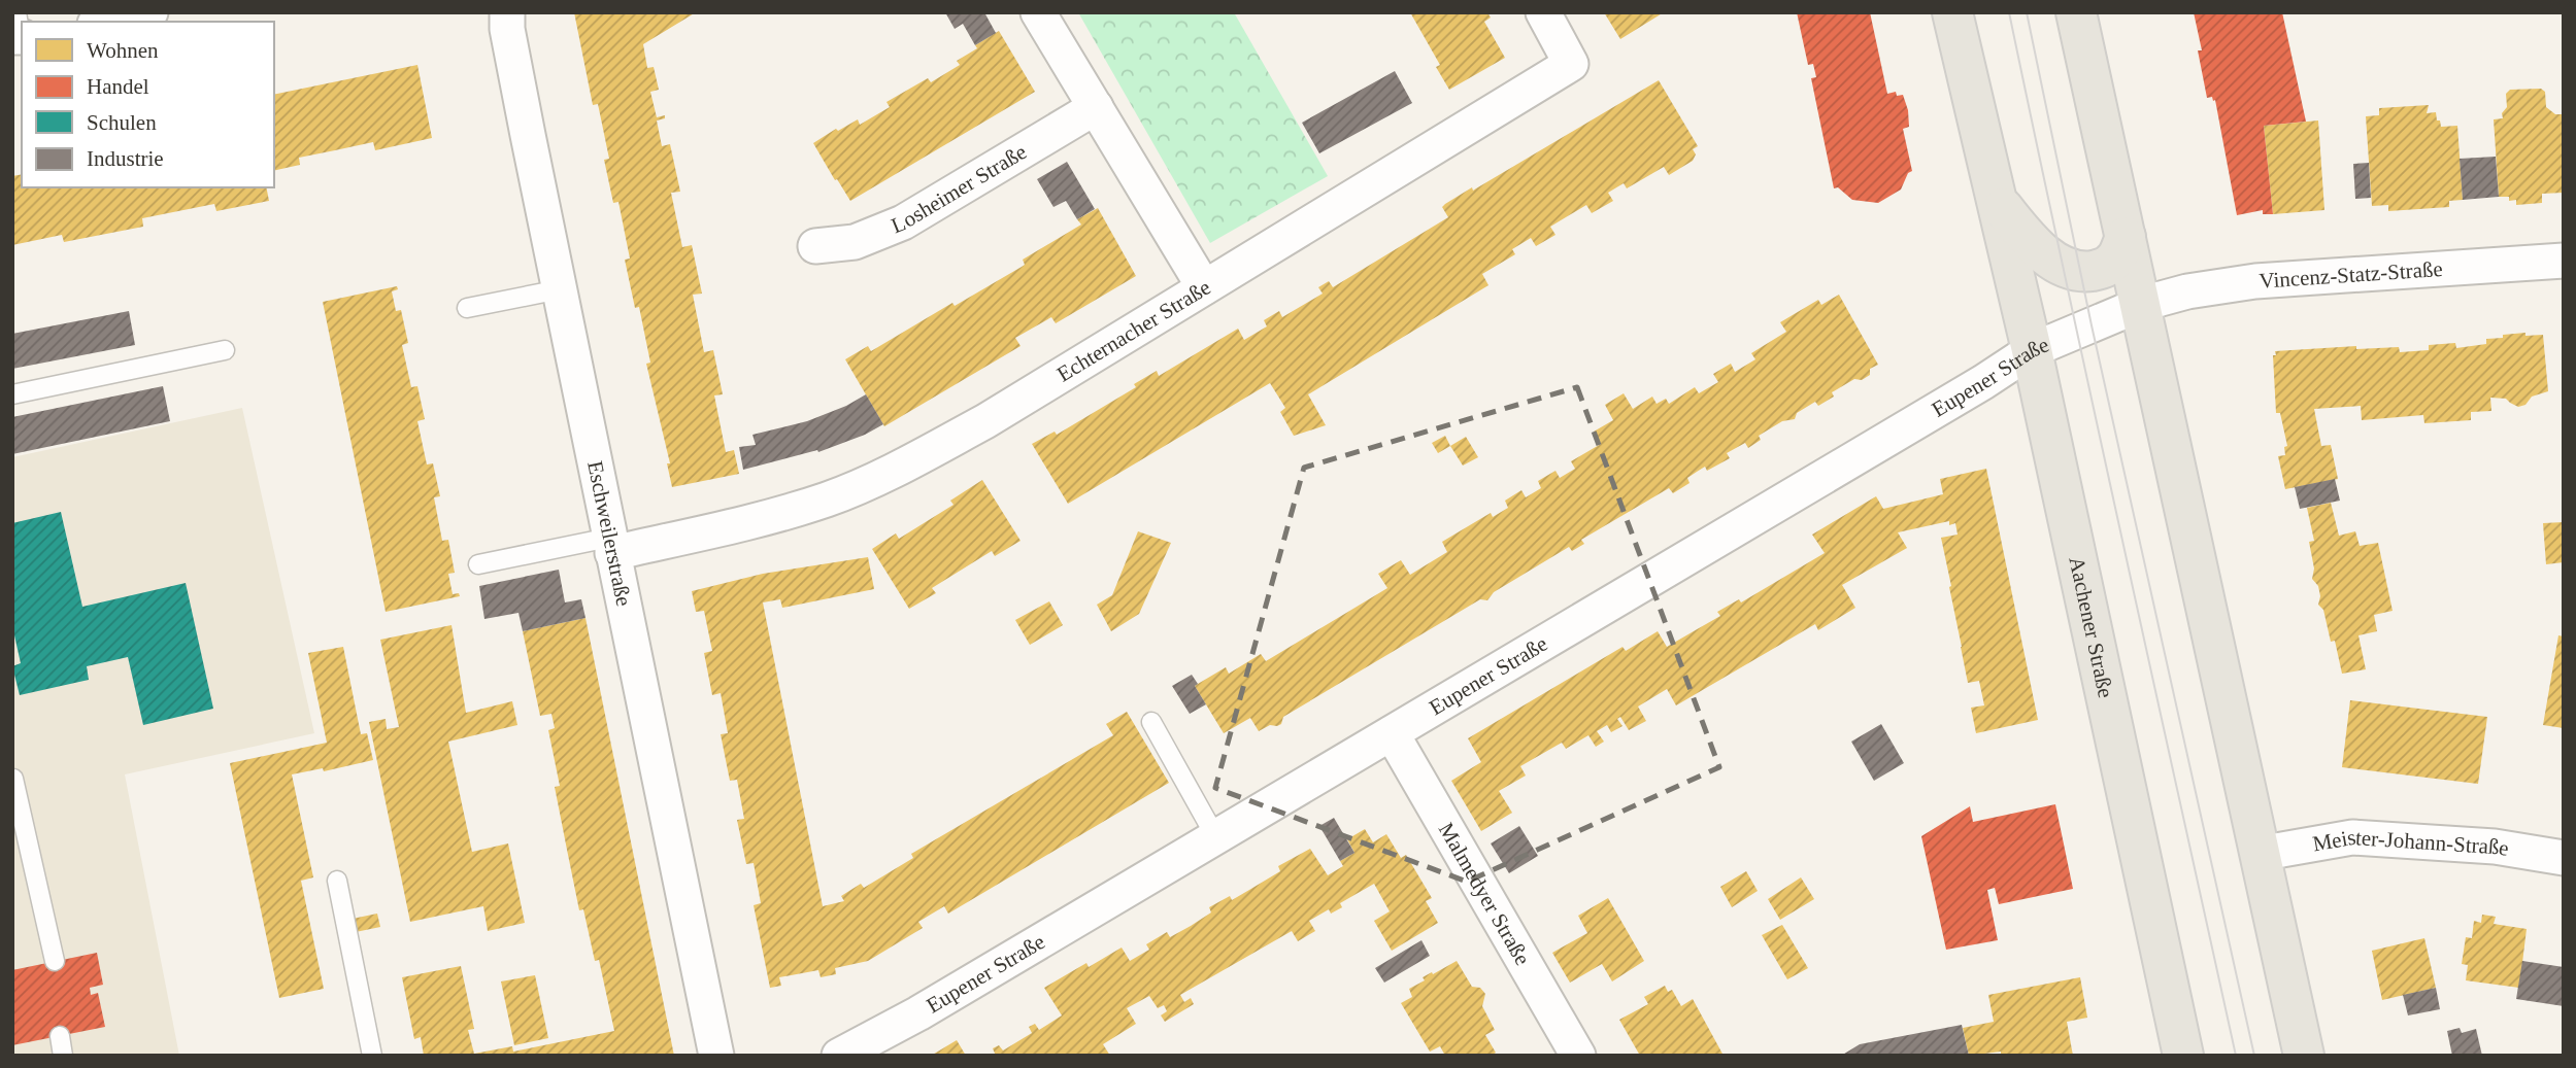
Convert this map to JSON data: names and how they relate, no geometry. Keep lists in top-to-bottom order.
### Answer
{
  "streets": {
    "main road": ["Aachener Straße"],
    "street": [
      "Losheimer Straße",
      "Vincenz-Statz-Straße",
      "Echternacher Straße",
      "Eupener Straße",
      "Eschweilerstraße",
      "Meister-Johann-Straße",
      "Malmedyer Straße"
    ]
  },
  "crossings": [
    ["Vincenz-Statz-Straße", "Eupener Straße"],
    ["Echternacher Straße", "Eschweilerstraße"],
    ["Eupener Straße", "Aachener Straße"],
    ["Eupener Straße", "Malmedyer Straße"]
  ],
  "legend": [
    "Wohnen",
    "Handel",
    "Schulen",
    "Industrie"
  ]
}
